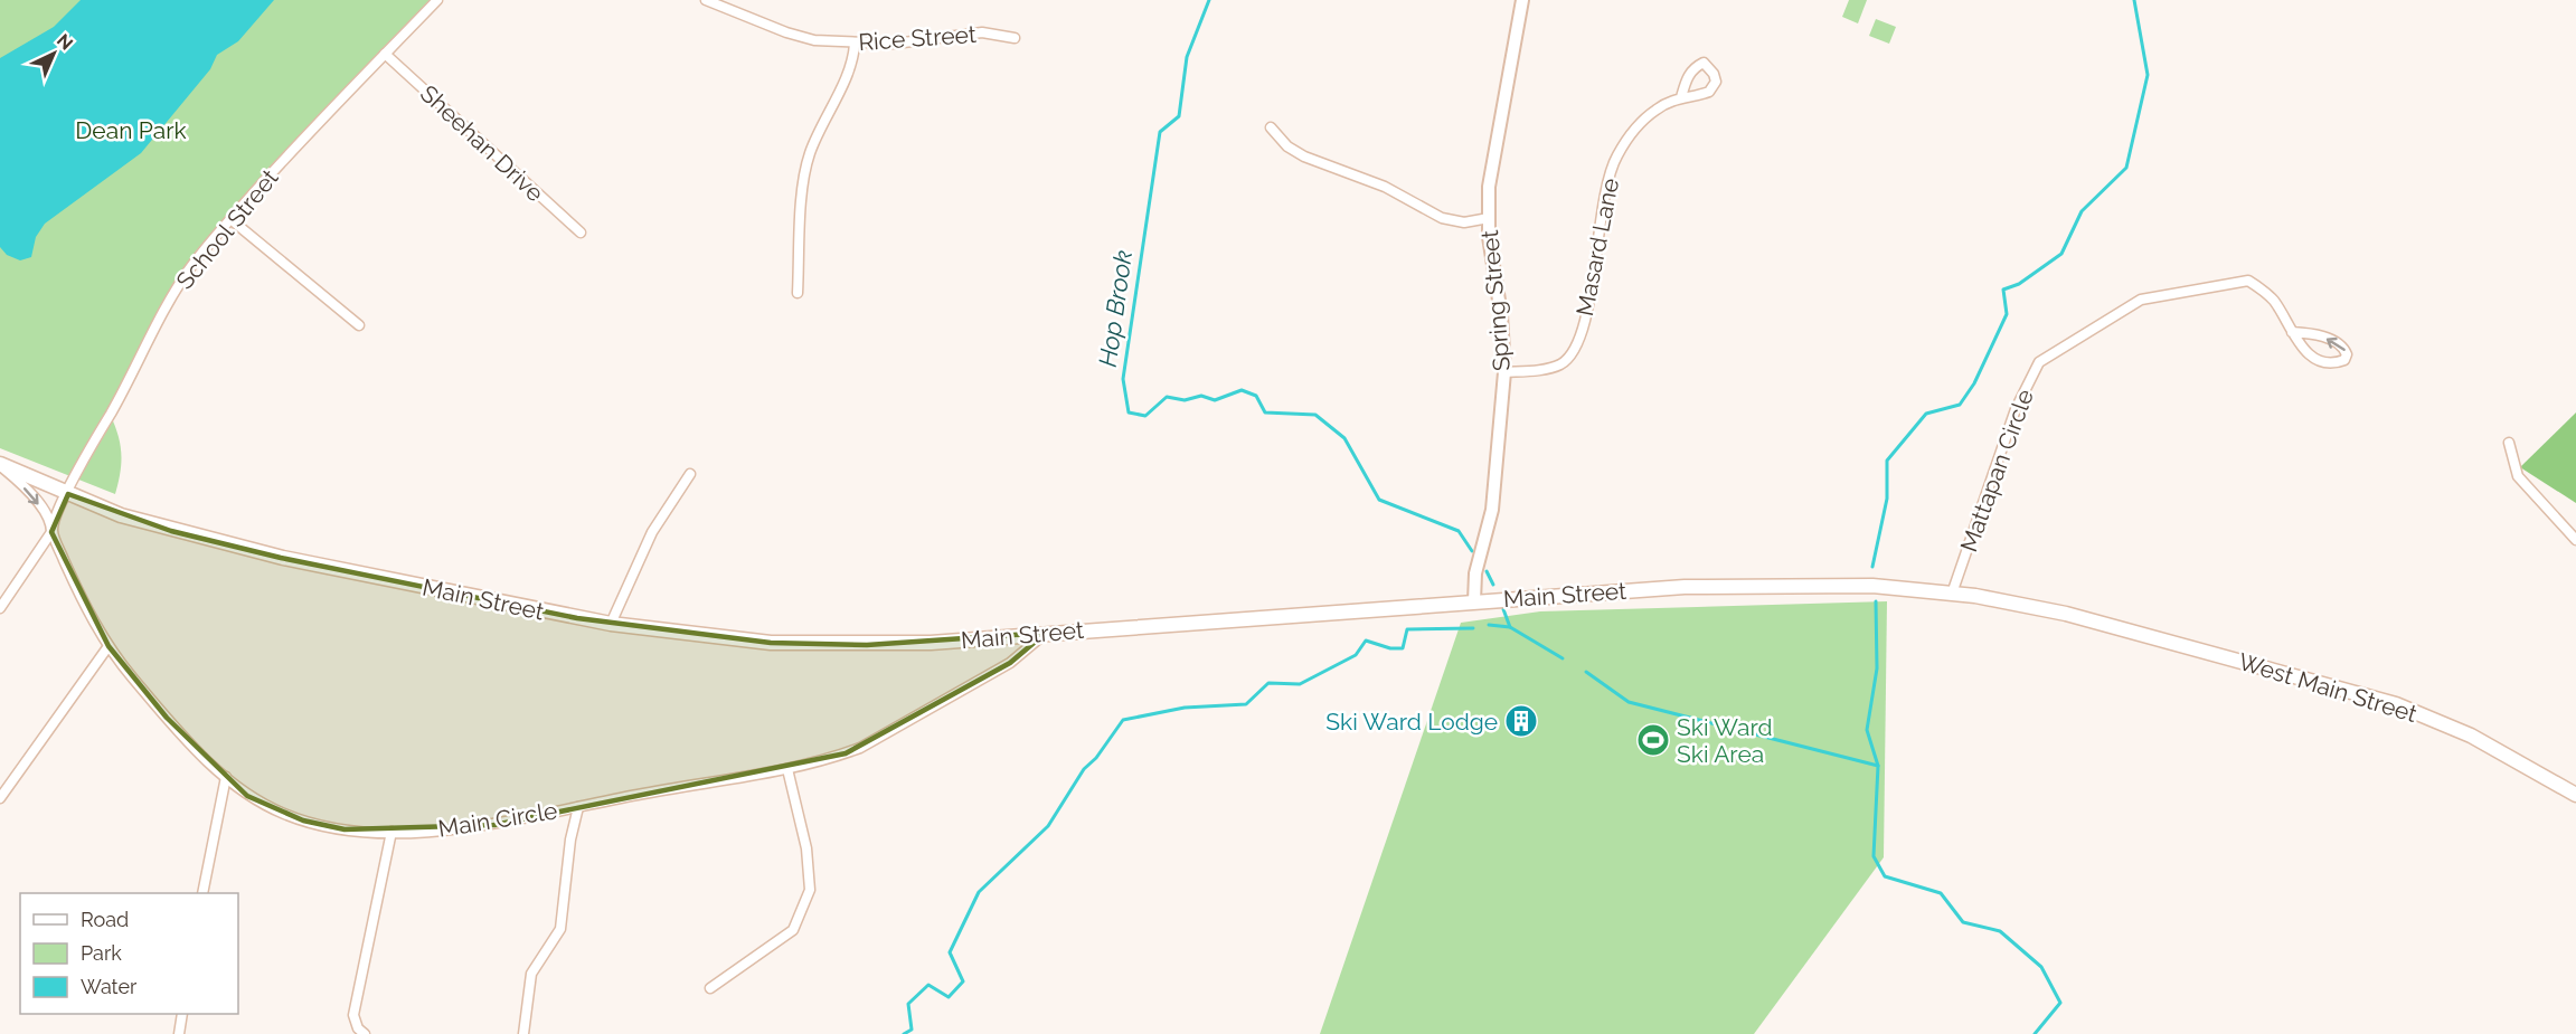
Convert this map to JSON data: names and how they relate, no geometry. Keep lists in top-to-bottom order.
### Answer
{
  "streets": {
    "main road": ["Main Street", "West Main Street"],
    "street": [
      "Rice Street",
      "Sheehan Drive",
      "School Street",
      "Masard Lane",
      "Spring Street",
      "Mattapan Circle",
      "Main Circle"
    ]
  },
  "crossings": [
    ["Sheehan Drive", "School Street"],
    ["School Street", "Main Street"],
    ["Masard Lane", "Spring Street"],
    ["Spring Street", "Main Street"],
    ["Mattapan Circle", "Main Street"],
    ["Main Street", "West Main Street"],
    ["Main Street", "Main Circle"]
  ],
  "water": ["Hop Brook"],
  "parks": ["Dean Park"],
  "places": {
    "building": ["Ski Ward Lodge"],
    "sports": ["Ski Ward Ski Area"]
  },
  "legend": ["Road", "Park", "Water"],
  "north": "top right"
}
